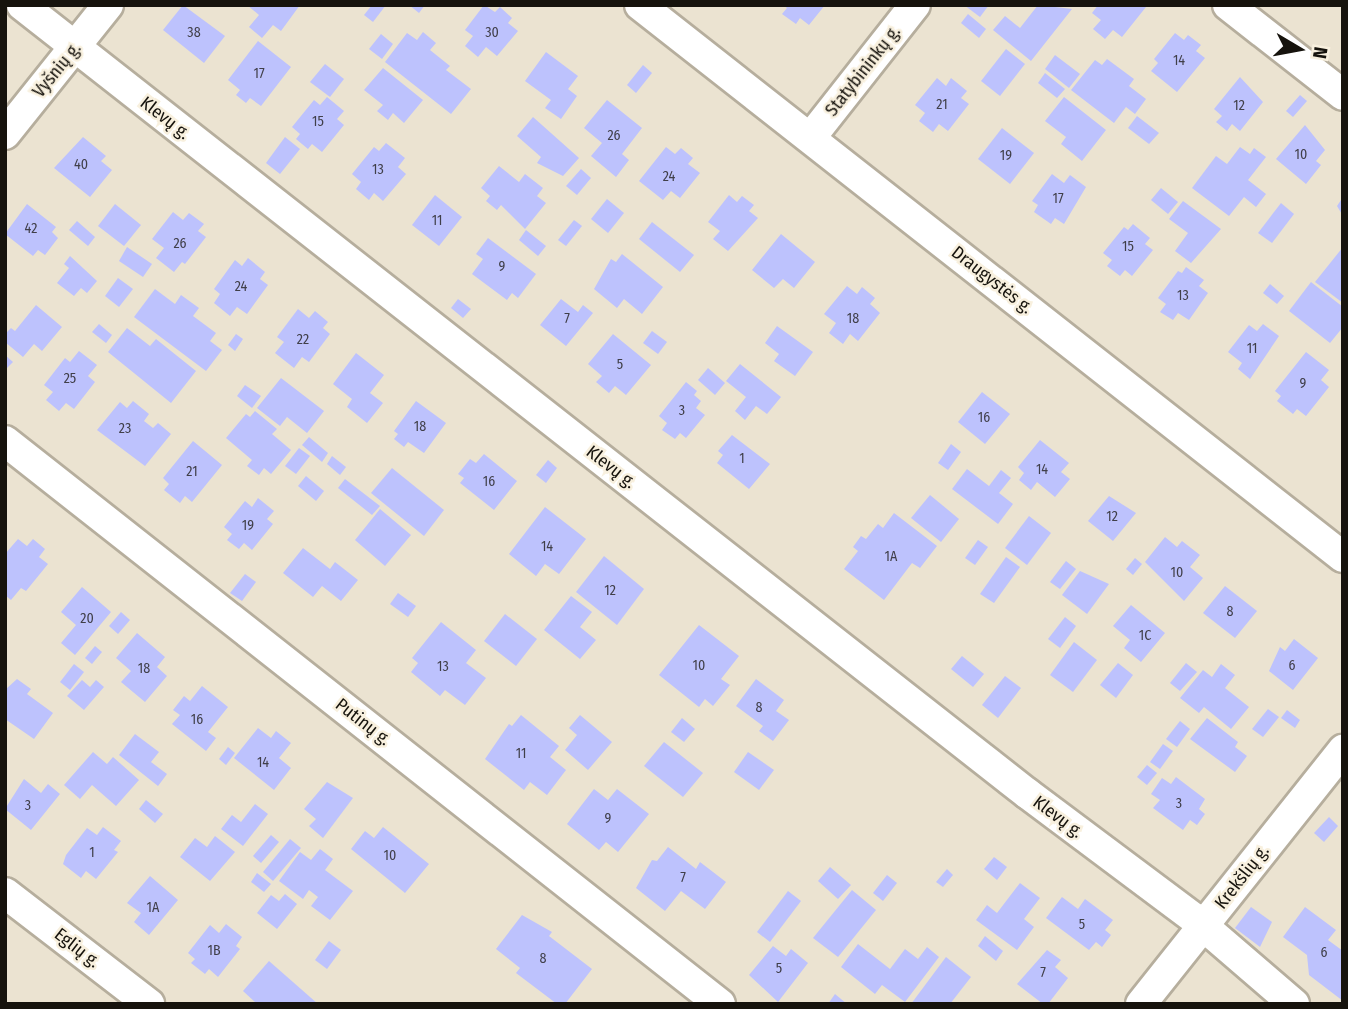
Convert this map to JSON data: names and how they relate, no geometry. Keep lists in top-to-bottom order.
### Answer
{
  "streets": {
    "street": [
      "Vyšnių g.",
      "Statybininkų g.",
      "Klevų g.",
      "Draugystės g.",
      "Putinų g.",
      "Krekšlių g.",
      "Eglių g."
    ]
  },
  "crossings": [
    ["Vyšnių g.", "Klevų g."],
    ["Statybininkų g.", "Draugystės g."],
    ["Klevų g.", "Krekšlių g."]
  ],
  "house_numbers": [
    "38",
    "30",
    "14",
    "17",
    "21",
    "12",
    "15",
    "26",
    "10",
    "19",
    "40",
    "13",
    "24",
    "17",
    "11",
    "42",
    "26",
    "15",
    "9",
    "24",
    "13",
    "7",
    "18",
    "22",
    "11",
    "5",
    "25",
    "9",
    "3",
    "16",
    "18",
    "23",
    "1",
    "14",
    "21",
    "16",
    "12",
    "19",
    "14",
    "1A",
    "10",
    "12",
    "8",
    "20",
    "1C",
    "10",
    "6",
    "13",
    "18",
    "8",
    "16",
    "11",
    "14",
    "3",
    "3",
    "9",
    "1",
    "10",
    "7",
    "1A",
    "5",
    "1B",
    "6",
    "8",
    "5",
    "7"
  ],
  "north": "right"
}
